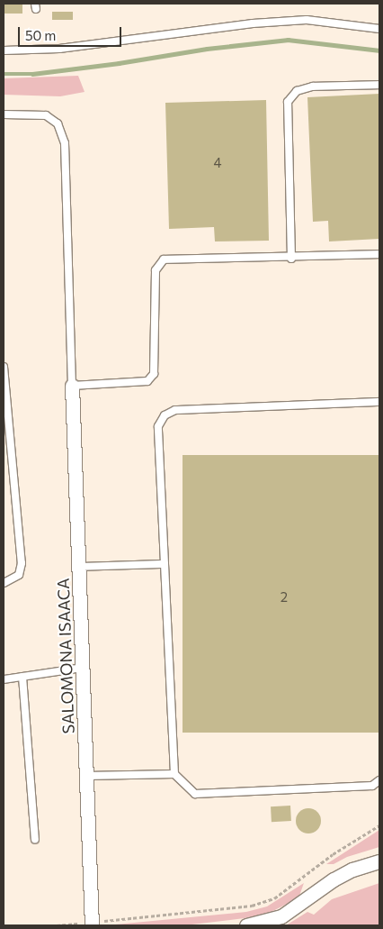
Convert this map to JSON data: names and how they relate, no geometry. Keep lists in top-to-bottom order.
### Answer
{
  "streets": {
    "street": ["SALOMONA ISAACA"]
  },
  "house_numbers": ["4", "2"],
  "scale_bar": "50 m"
}
